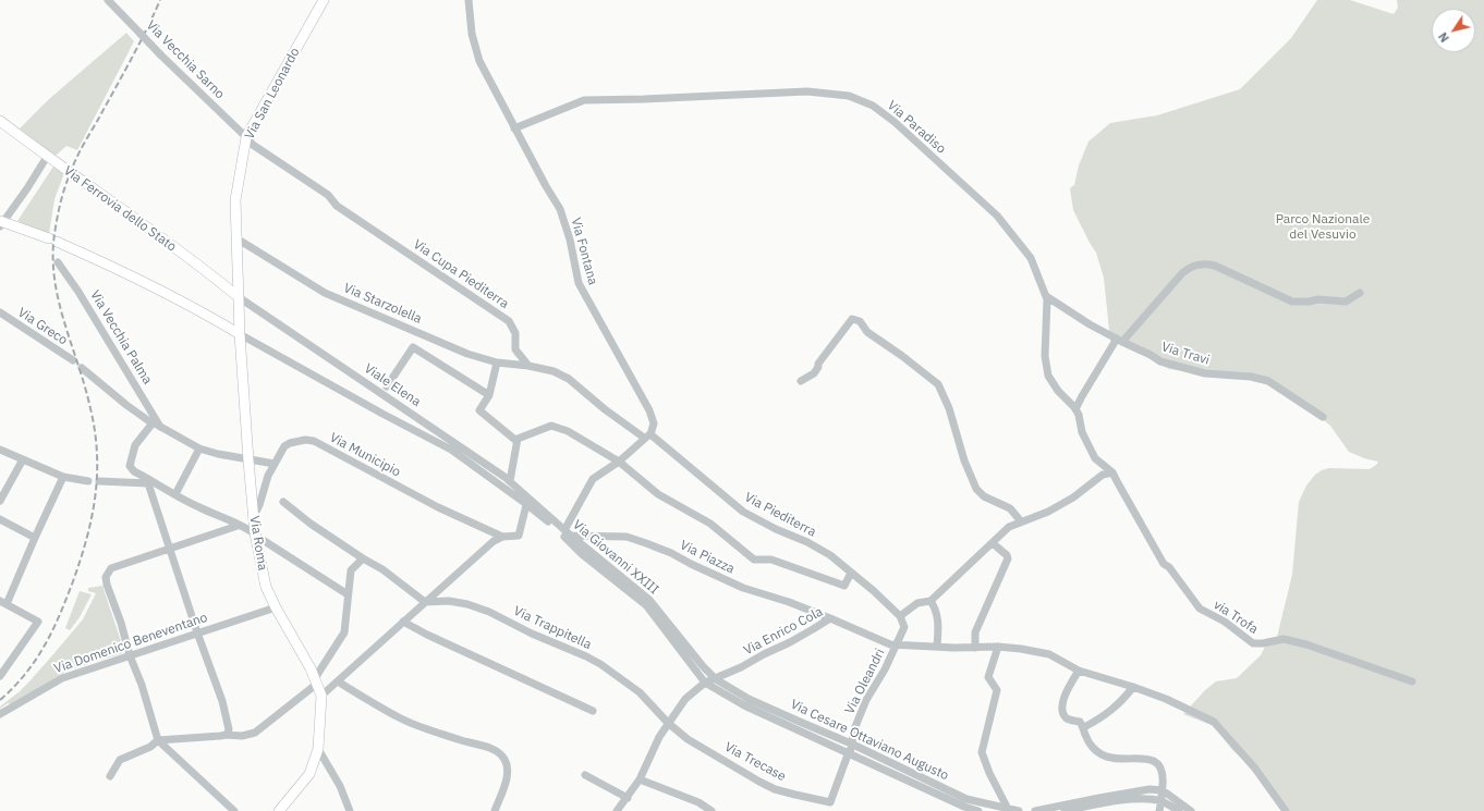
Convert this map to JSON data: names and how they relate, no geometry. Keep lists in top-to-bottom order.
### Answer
{
  "streets": {
    "main road": ["Via San Leonardo", "Via Ferrovia dello Stato", "Via Roma"],
    "street": [
      "Via Vecchia Sarno",
      "Via Paradiso",
      "Via Fontana",
      "Via Cupa Piediterra",
      "Via Starzolella",
      "Via Greco",
      "Via Vecchia Palma",
      "Via Travi",
      "Viale Elena",
      "Via Municipio",
      "Via Piediterra",
      "Via Giovanni XXIII",
      "Via Piazza",
      "via Trofa",
      "Via Trappitella",
      "Via Enrico Cola",
      "Via Domenico Beneventano",
      "Via Oleandri",
      "Via Cesare Ottaviano Augusto",
      "Via Trecase"
    ]
  },
  "crossings": [
    ["Via Vecchia Sarno", "Via San Leonardo"],
    ["Via Vecchia Sarno", "Via Cupa Piediterra"],
    ["Via San Leonardo", "Via Ferrovia dello Stato"],
    ["Via San Leonardo", "Via Cupa Piediterra"],
    ["Via San Leonardo", "Via Starzolella"],
    ["Via San Leonardo", "Viale Elena"],
    ["Via San Leonardo", "Via Roma"],
    ["Via Paradiso", "Via Fontana"],
    ["Via Paradiso", "Via Travi"],
    ["Via Paradiso", "via Trofa"],
    ["Via Ferrovia dello Stato", "Viale Elena"],
    ["Via Ferrovia dello Stato", "Via Roma"],
    ["Via Fontana", "Via Piediterra"],
    ["Via Cupa Piediterra", "Via Starzolella"],
    ["Viale Elena", "Via Roma"],
    ["Viale Elena", "Via Giovanni XXIII"],
    ["Via Municipio", "Via Roma"],
    ["Via Piediterra", "Via Oleandri"],
    ["Via Roma", "Via Domenico Beneventano"],
    ["Via Giovanni XXIII", "Via Piazza"],
    ["Via Giovanni XXIII", "Via Enrico Cola"],
    ["Via Giovanni XXIII", "Via Cesare Ottaviano Augusto"],
    ["Via Piazza", "Via Enrico Cola"],
    ["Via Trappitella", "Via Trecase"],
    ["Via Enrico Cola", "Via Oleandri"],
    ["Via Enrico Cola", "Via Cesare Ottaviano Augusto"],
    ["Via Enrico Cola", "Via Trecase"],
    ["Via Oleandri", "Via Cesare Ottaviano Augusto"],
    ["Via Oleandri", "Via Trecase"],
    ["Via Cesare Ottaviano Augusto", "Via Trecase"]
  ],
  "parks": ["Parco Nazionale del Vesuvio"],
  "north": "bottom left"
}
